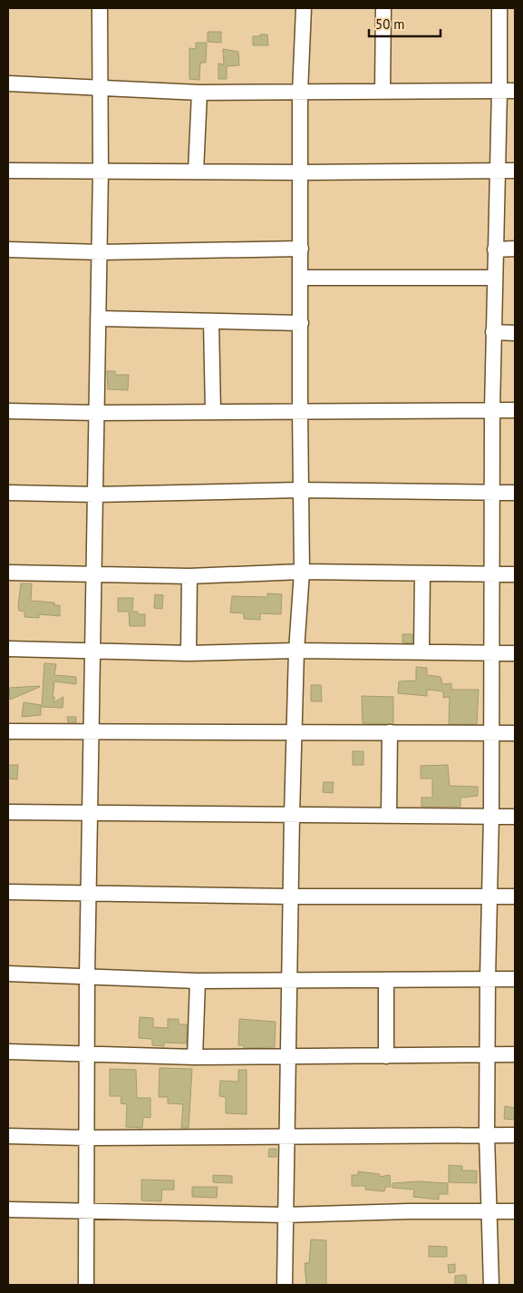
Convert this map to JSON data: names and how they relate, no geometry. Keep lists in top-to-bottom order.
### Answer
{
  "scale_bar": "50 m"
}
